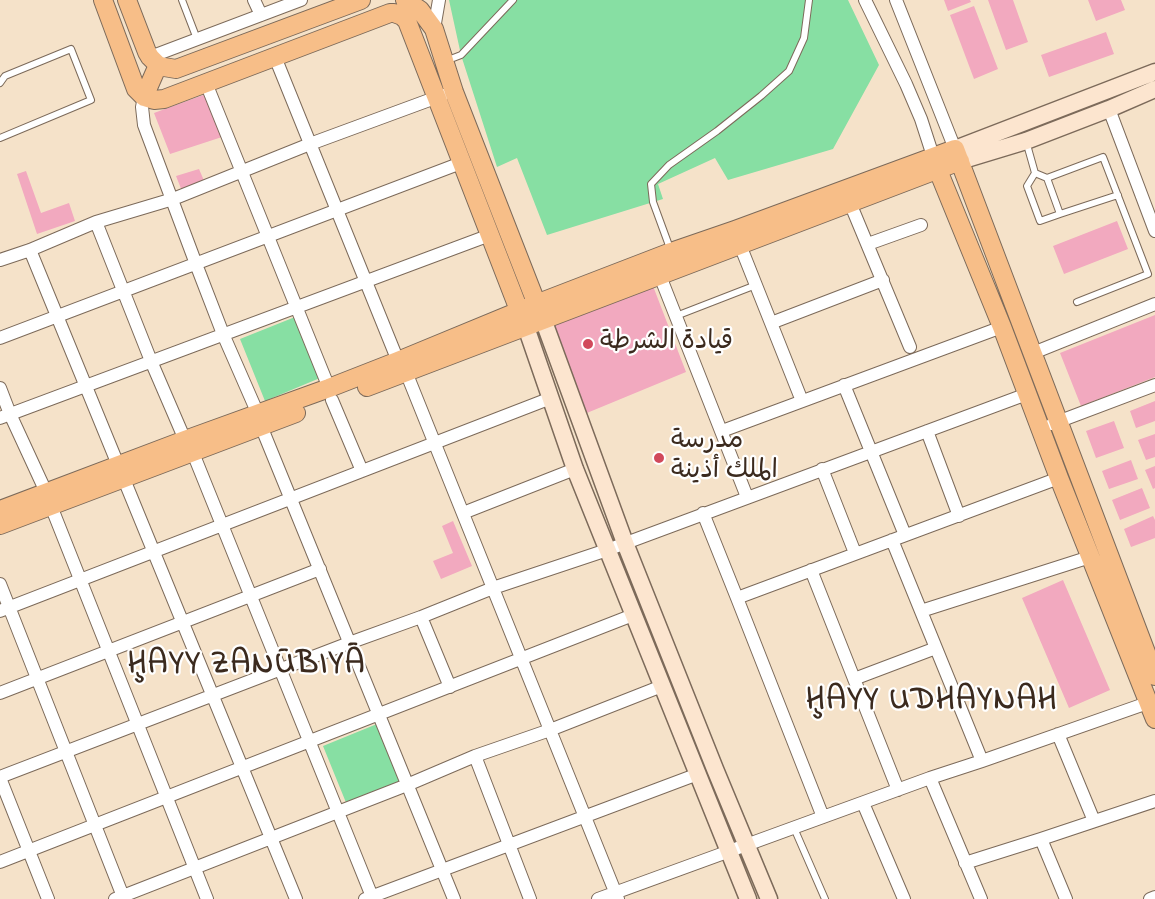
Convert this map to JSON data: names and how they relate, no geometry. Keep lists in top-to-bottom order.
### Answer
{
  "districts": ["ḨAYY ZANŪBIYĀ", "ḨAYY UDHAYNAH"],
  "places": ["قيادة الشرطة", "مدرسة الملك أذينة"]
}
